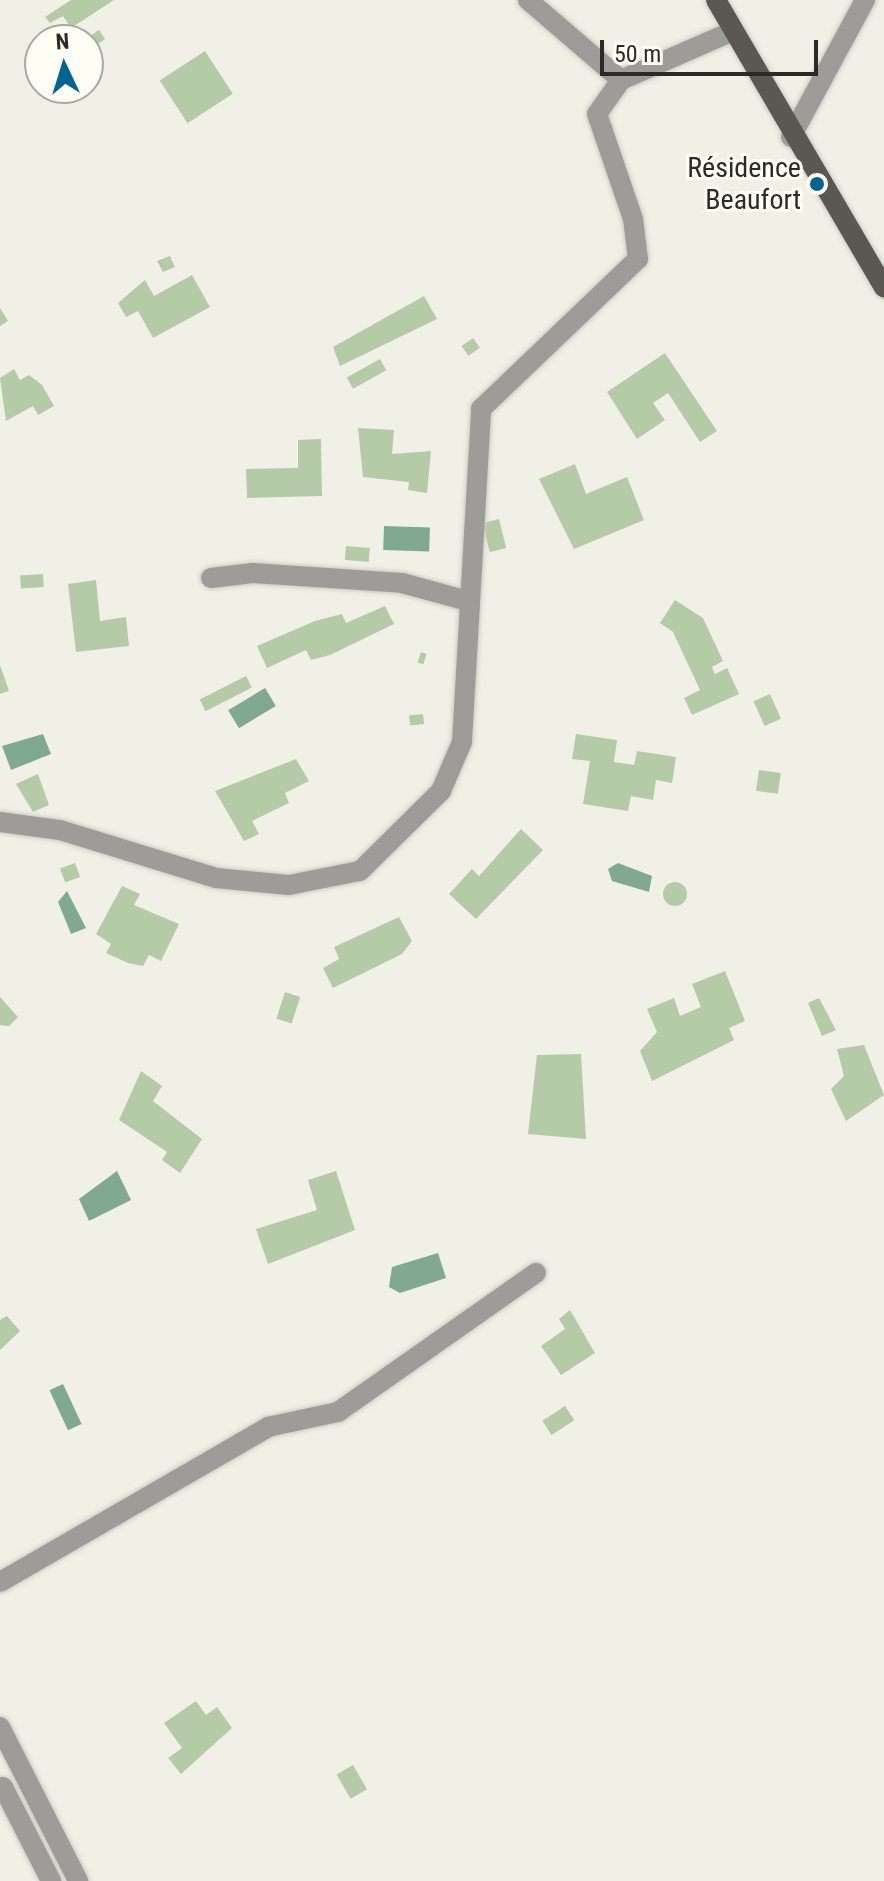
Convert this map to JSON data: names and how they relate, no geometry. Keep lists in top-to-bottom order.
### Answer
{
  "places": ["Résidence Beaufort"],
  "scale_bar": "50 m",
  "north": "top"
}
